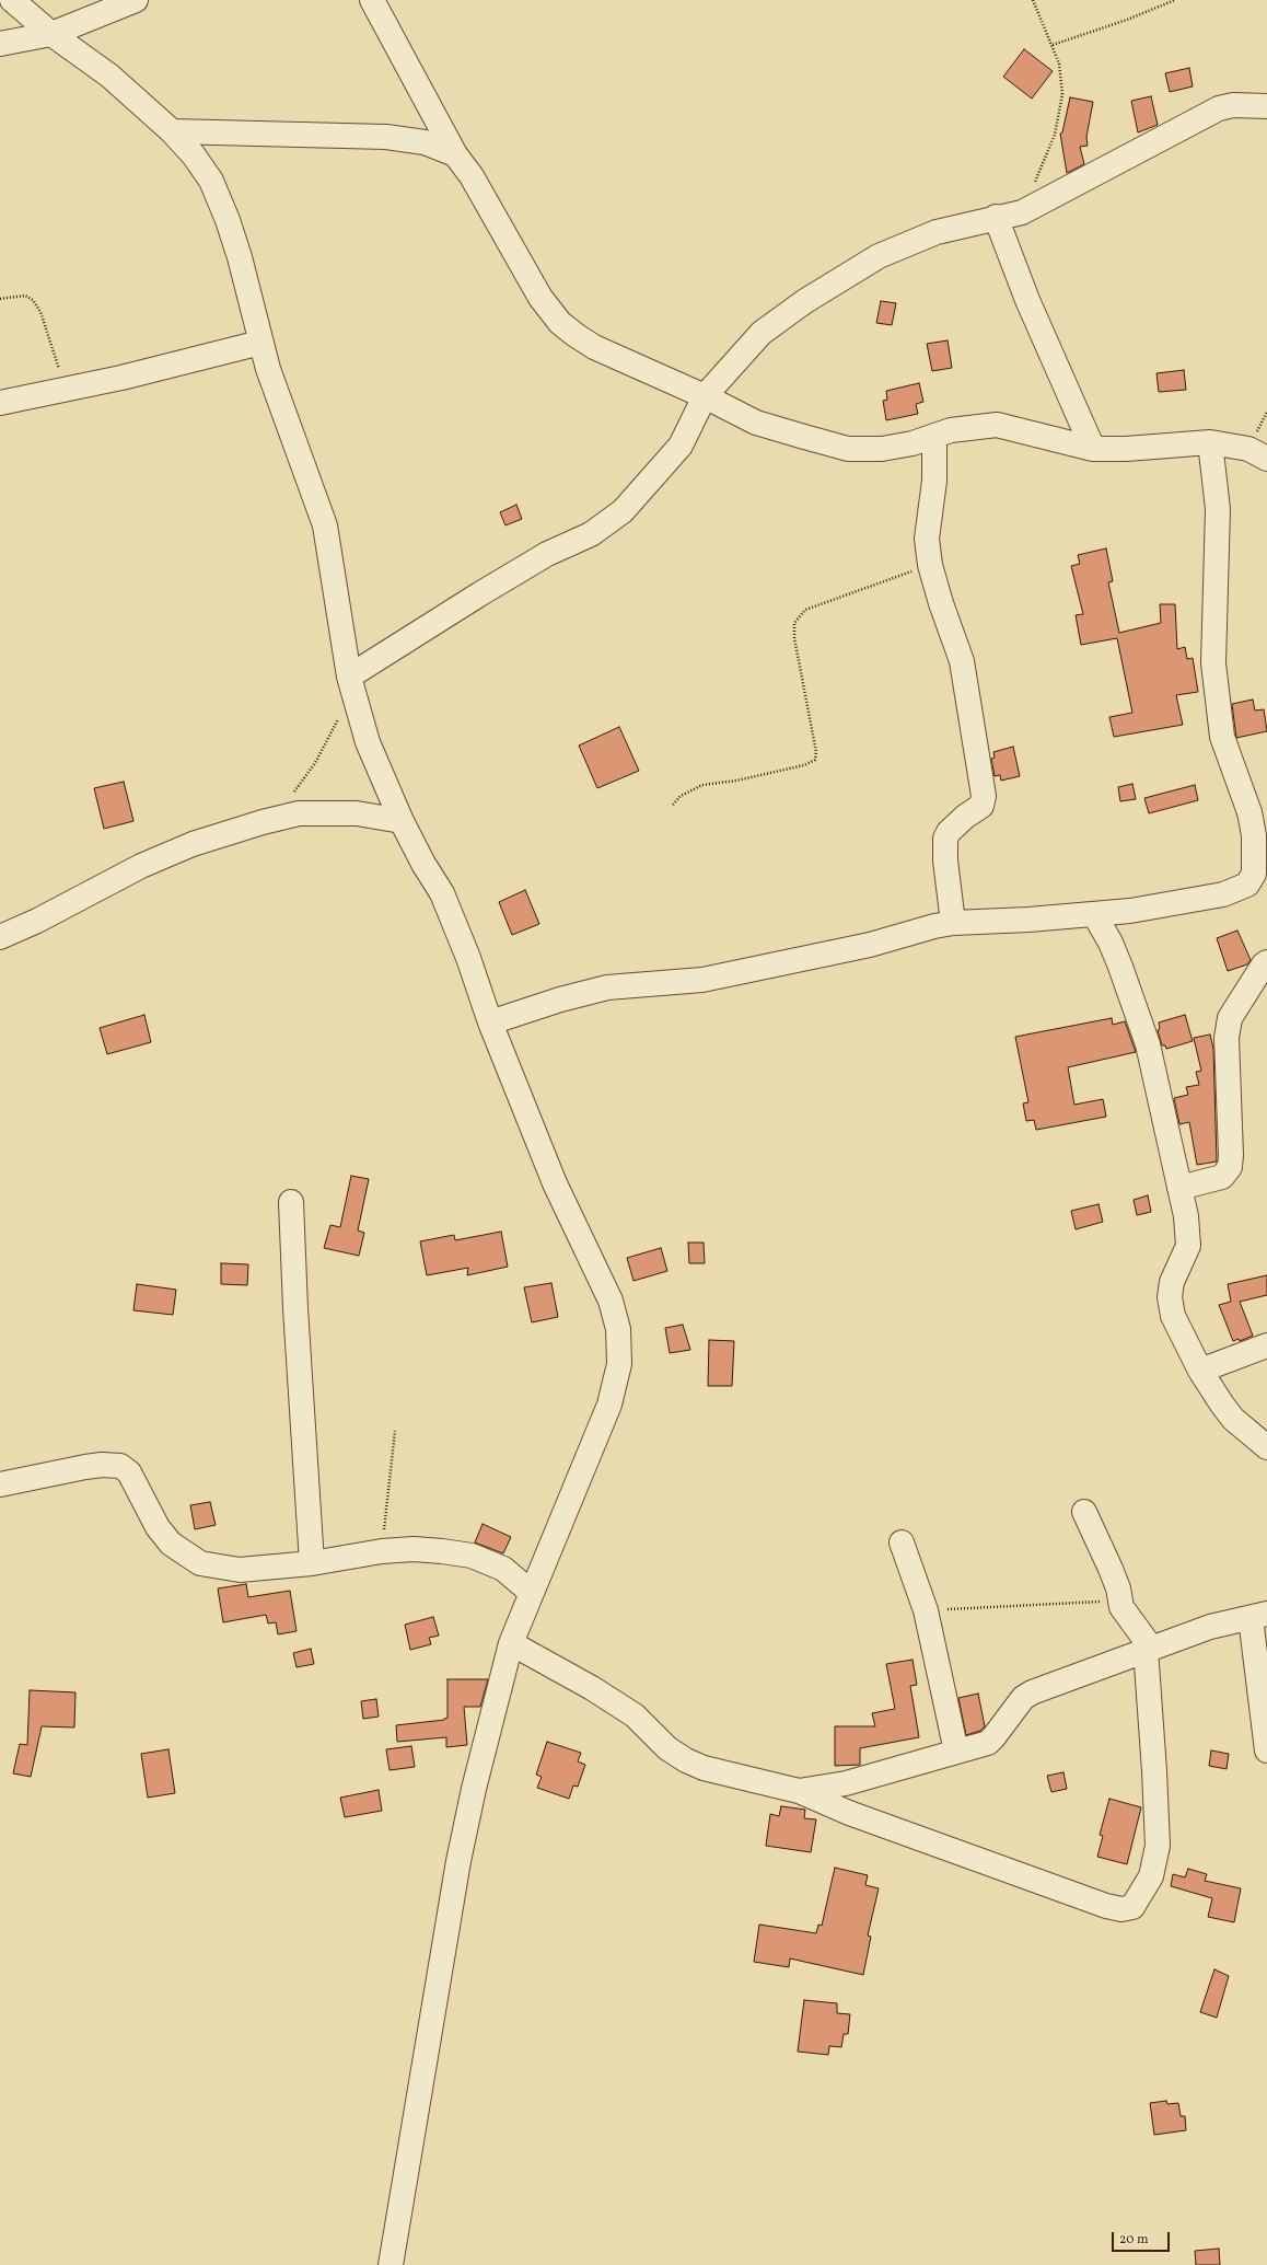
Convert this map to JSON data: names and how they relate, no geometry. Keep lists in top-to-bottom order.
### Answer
{
  "scale_bar": "20 m"
}
